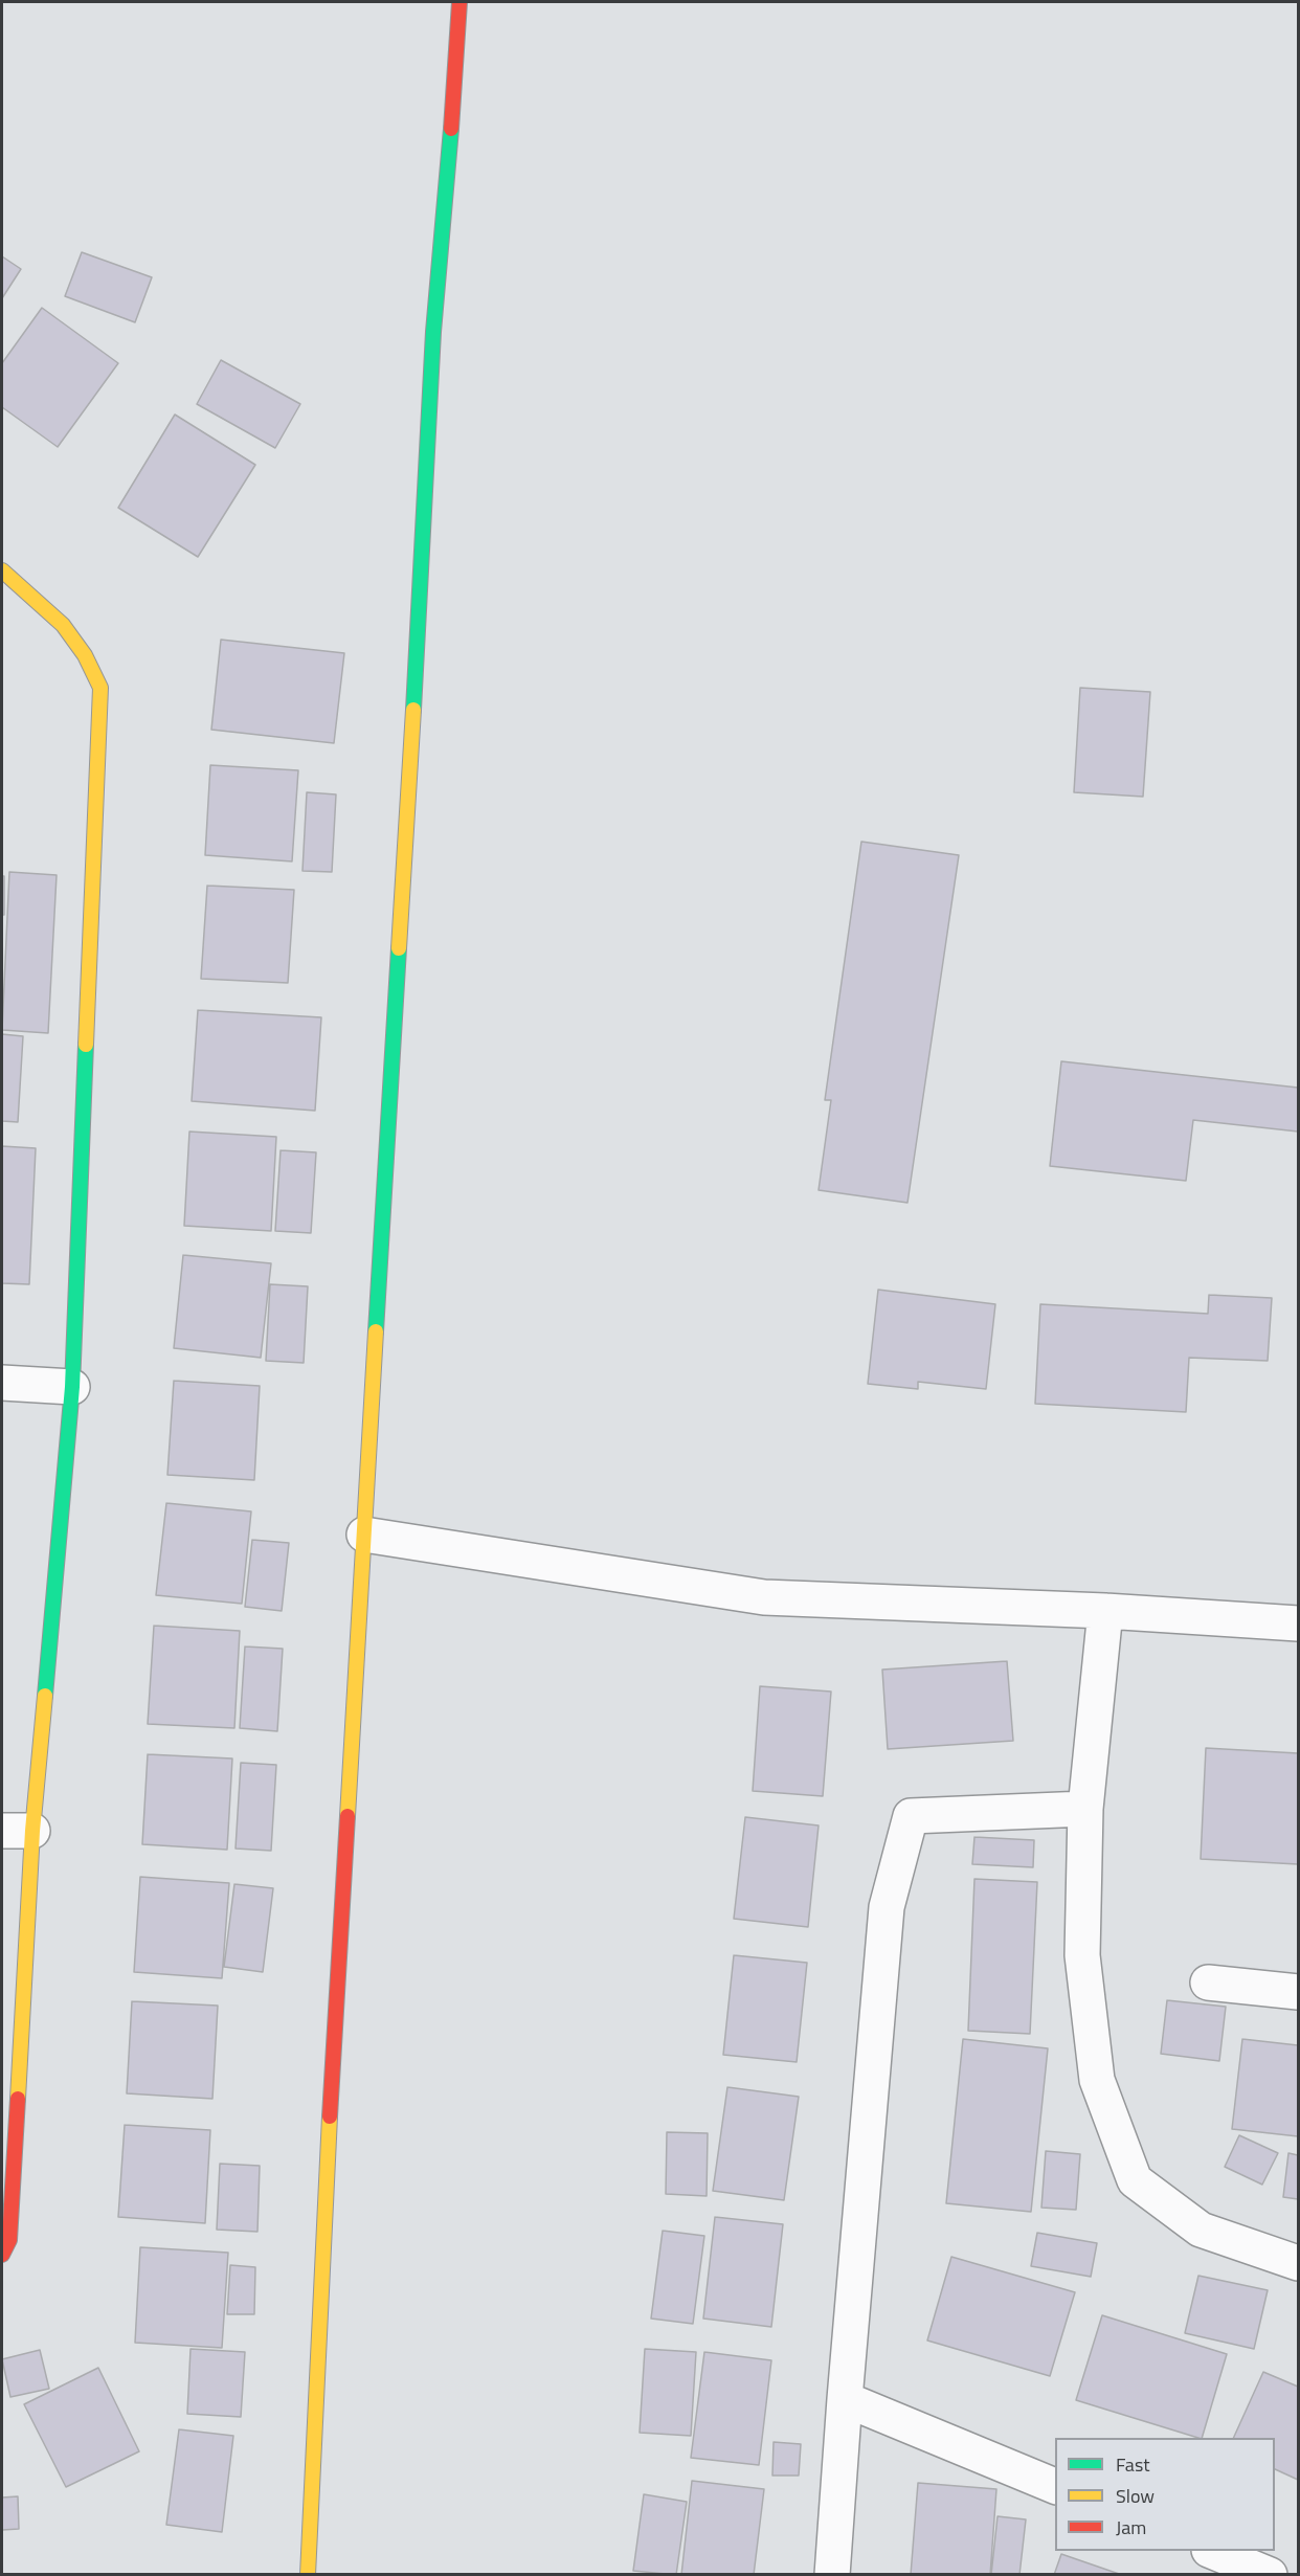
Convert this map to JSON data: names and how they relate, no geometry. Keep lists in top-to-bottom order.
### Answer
{
  "legend": ["Fast", "Slow", "Jam"]
}
